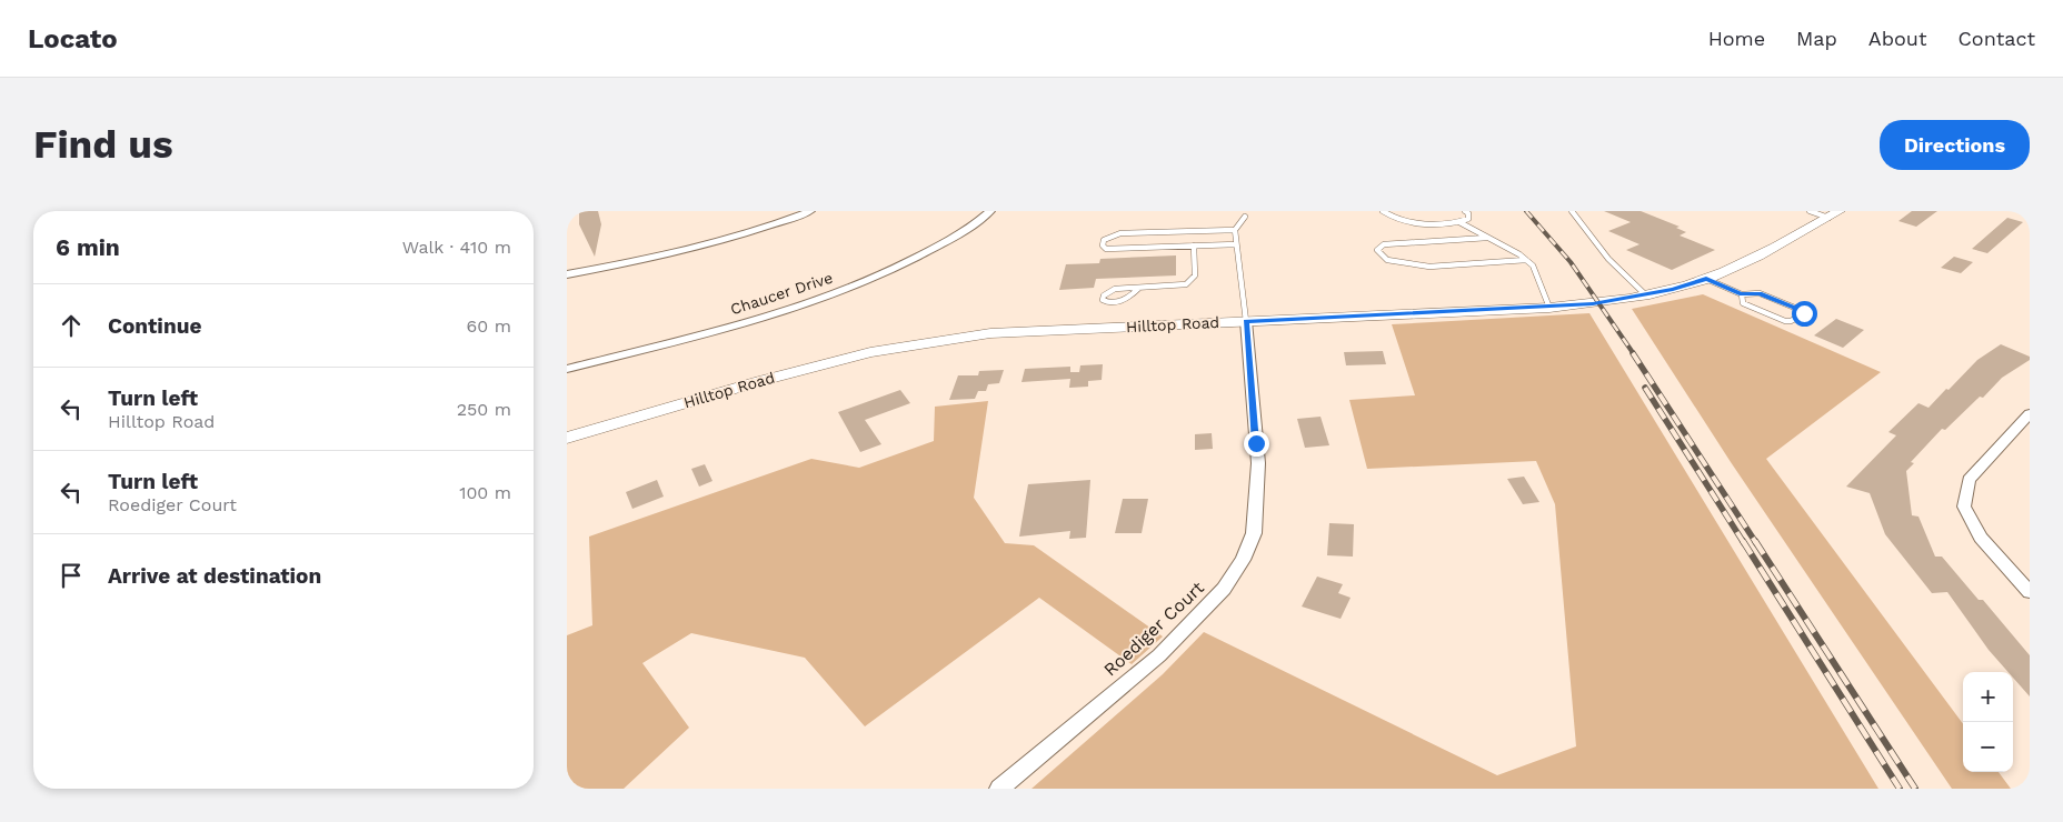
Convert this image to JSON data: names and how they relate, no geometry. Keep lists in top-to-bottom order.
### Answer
{
  "streets": {
    "main road": ["Hilltop Road"],
    "street": ["Chaucer Drive", "Roediger Court"]
  },
  "crossings": [
    ["Hilltop Road", "Roediger Court"]
  ],
  "page": {
    "header": "Locato",
    "nav": [
      "Home",
      "Map",
      "About",
      "Contact"
    ],
    "buttons": "Directions",
    "title": "Find us",
    "heading": ["6 min", "Walk · 410 m"],
    "list": [
      ["Continue", "60 m"],
      ["Turn left", "Hilltop Road", "250 m"],
      ["Turn left", "Roediger Court", "100 m"],
      "Arrive at destination"
    ],
    "map_buttons": ["+", "−"]
  }
}
